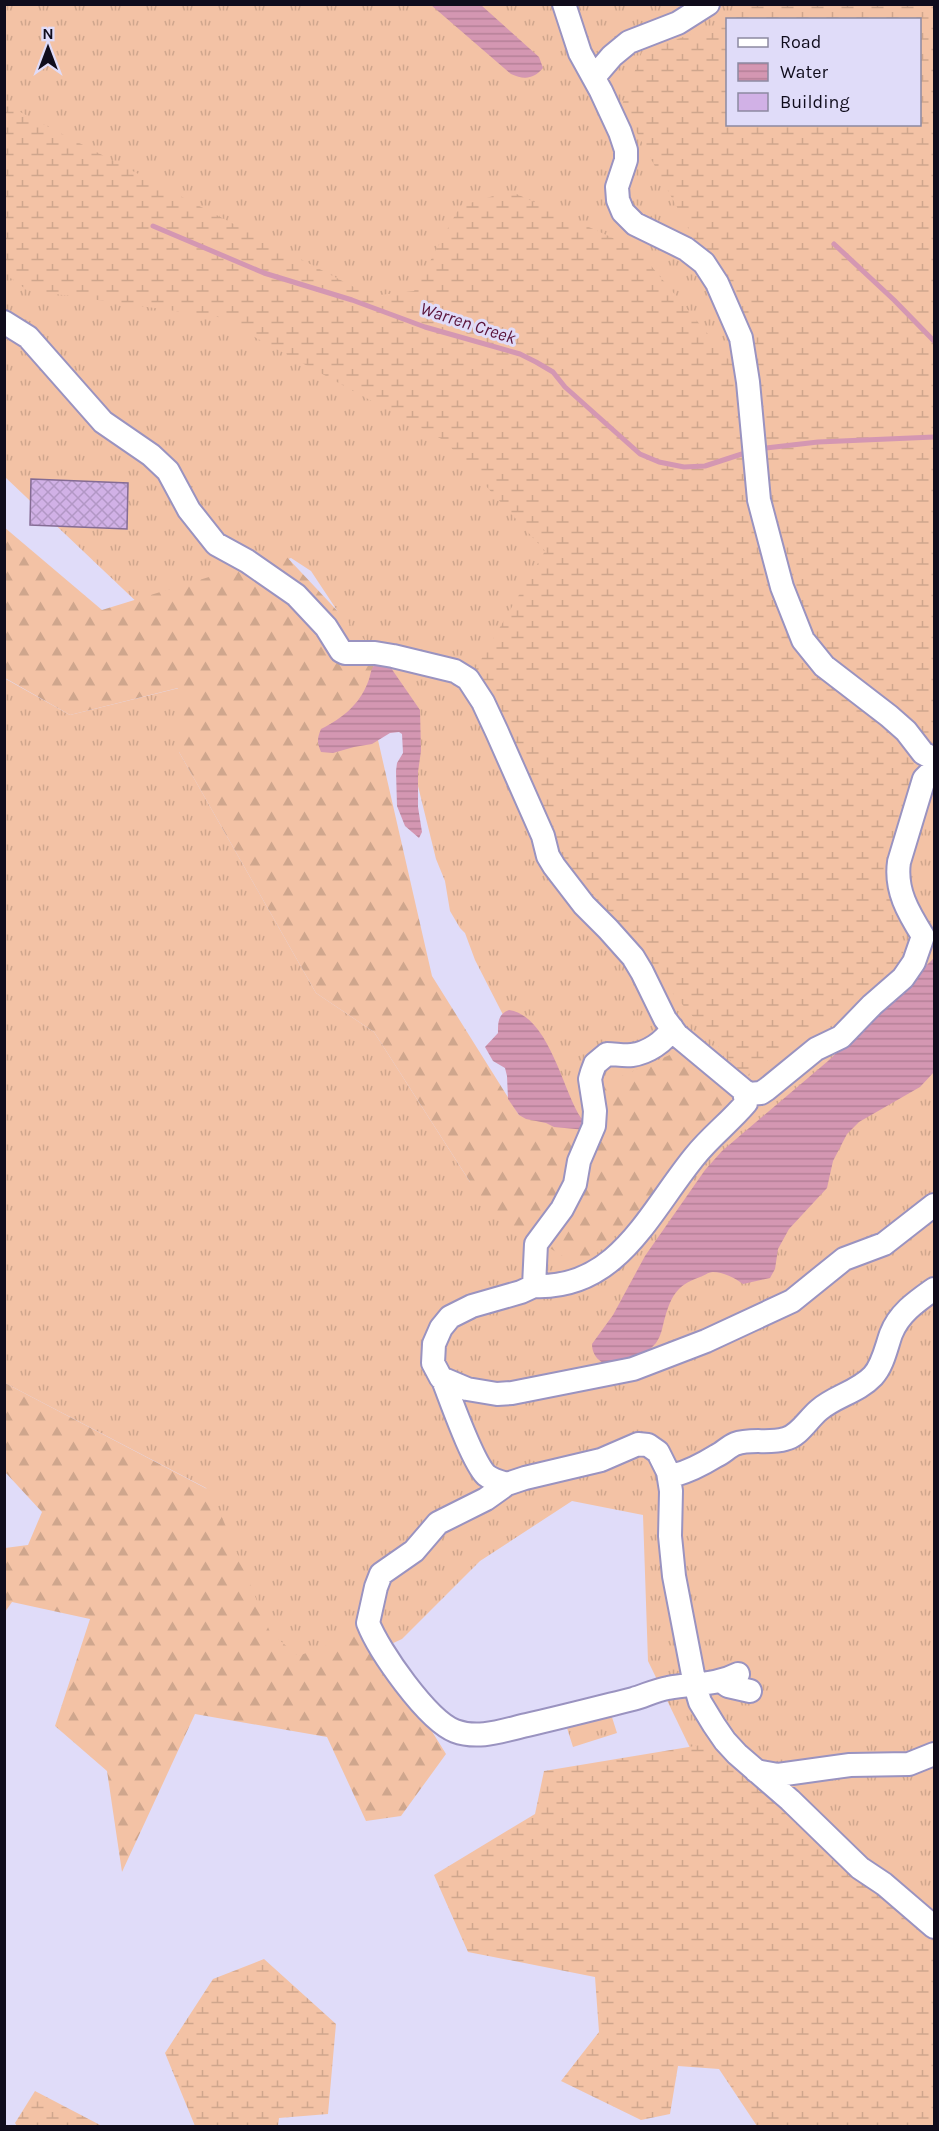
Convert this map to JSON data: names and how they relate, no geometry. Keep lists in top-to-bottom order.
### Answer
{
  "water": ["Warren Creek"],
  "legend": ["Road", "Water", "Building"],
  "north": "top"
}
